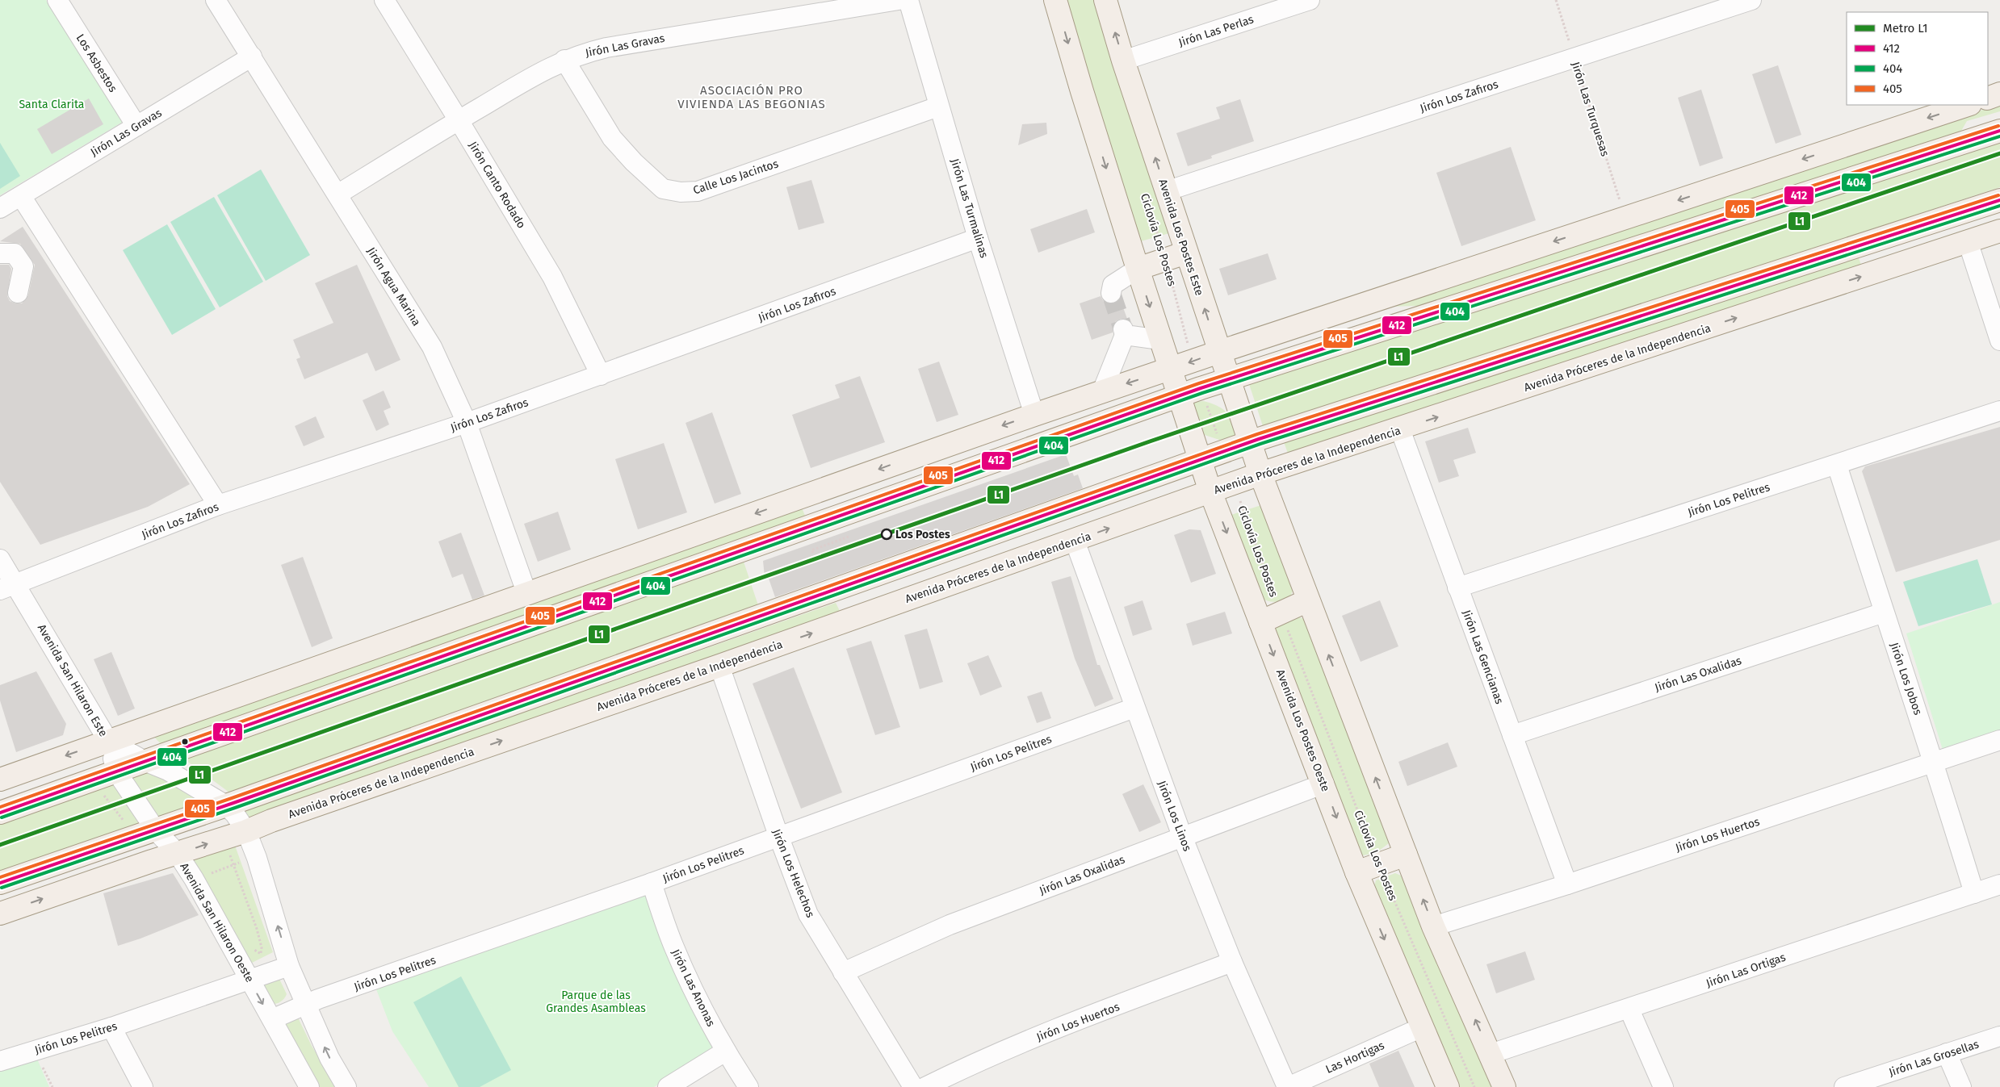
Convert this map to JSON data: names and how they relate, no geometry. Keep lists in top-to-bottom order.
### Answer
{
  "streets": {
    "main road": ["Avenida Los Postes Este", "Avenida Próceres de la Independencia", "Avenida Los Postes Oeste"],
    "street": [
      "Jirón Las Perlas",
      "Jirón Las Gravas",
      "Los Asbestos",
      "Jirón Los Zafiros",
      "Calle Los Jacintos",
      "Jirón Canto Rodado",
      "Jirón Las Turmalinas",
      "Jirón Agua Marina",
      "Jirón Los Pelitres",
      "Jirón Las Gencianas",
      "Jirón Las Oxalidas",
      "Jirón Los Jobos",
      "Avenida San Hilaron Este",
      "Jirón Los Linos",
      "Jirón Los Huertos",
      "Jirón Los Helechos",
      "Avenida San Hilaron Oeste",
      "Jirón Las Ortigas",
      "Jirón Las Anonas",
      "Las Hortigas",
      "Jirón Las Grosellas"
    ],
    "path": ["Jirón Las Turquesas", "Ciclovía Los Postes"]
  },
  "crossings": [
    ["Jirón Las Perlas", "Avenida Los Postes Este"],
    ["Jirón Las Gravas", "Los Asbestos"],
    ["Jirón Las Gravas", "Calle Los Jacintos"],
    ["Jirón Las Gravas", "Jirón Canto Rodado"],
    ["Jirón Las Gravas", "Jirón Agua Marina"],
    ["Jirón Los Zafiros", "Jirón Las Turquesas"],
    ["Jirón Los Zafiros", "Jirón Canto Rodado"],
    ["Jirón Los Zafiros", "Jirón Las Turmalinas"],
    ["Jirón Los Zafiros", "Avenida Los Postes Este"],
    ["Jirón Los Zafiros", "Jirón Agua Marina"],
    ["Jirón Los Zafiros", "Avenida San Hilaron Este"],
    ["Calle Los Jacintos", "Jirón Las Turmalinas"],
    ["Avenida Los Postes Este", "Avenida Próceres de la Independencia"],
    ["Ciclovía Los Postes", "Avenida Próceres de la Independencia"],
    ["Avenida Próceres de la Independencia", "Jirón Las Gencianas"],
    ["Avenida Próceres de la Independencia", "Avenida San Hilaron Este"],
    ["Avenida Próceres de la Independencia", "Avenida Los Postes Oeste"],
    ["Avenida Próceres de la Independencia", "Jirón Los Linos"],
    ["Avenida Próceres de la Independencia", "Jirón Los Helechos"],
    ["Avenida Próceres de la Independencia", "Avenida San Hilaron Oeste"],
    ["Jirón Los Pelitres", "Jirón Las Gencianas"],
    ["Jirón Los Pelitres", "Jirón Los Jobos"],
    ["Jirón Los Pelitres", "Jirón Los Linos"],
    ["Jirón Los Pelitres", "Jirón Los Helechos"],
    ["Jirón Los Pelitres", "Avenida San Hilaron Oeste"],
    ["Jirón Los Pelitres", "Jirón Las Anonas"],
    ["Jirón Las Gencianas", "Jirón Las Oxalidas"],
    ["Jirón Las Gencianas", "Jirón Los Huertos"],
    ["Jirón Las Oxalidas", "Jirón Los Jobos"],
    ["Jirón Las Oxalidas", "Avenida Los Postes Oeste"],
    ["Jirón Las Oxalidas", "Jirón Los Linos"],
    ["Jirón Las Oxalidas", "Jirón Los Helechos"],
    ["Jirón Los Jobos", "Jirón Los Huertos"],
    ["Jirón Los Jobos", "Jirón Las Ortigas"],
    ["Avenida San Hilaron Este", "Avenida San Hilaron Oeste"],
    ["Avenida Los Postes Oeste", "Las Hortigas"],
    ["Jirón Los Linos", "Jirón Los Huertos"],
    ["Jirón Los Linos", "Las Hortigas"]
  ],
  "districts": ["ASOCIACIÓN PRO VIVIENDA LAS BEGONIAS"],
  "parks": ["Santa Clarita", "Parque de las Grandes Asambleas"],
  "places": ["Los Postes"],
  "lines": [
    "transit line 405",
    "transit line 412",
    "transit line 404",
    "metro line L1"
  ],
  "legend": [
    "Metro L1",
    "412",
    "404",
    "405"
  ]
}
